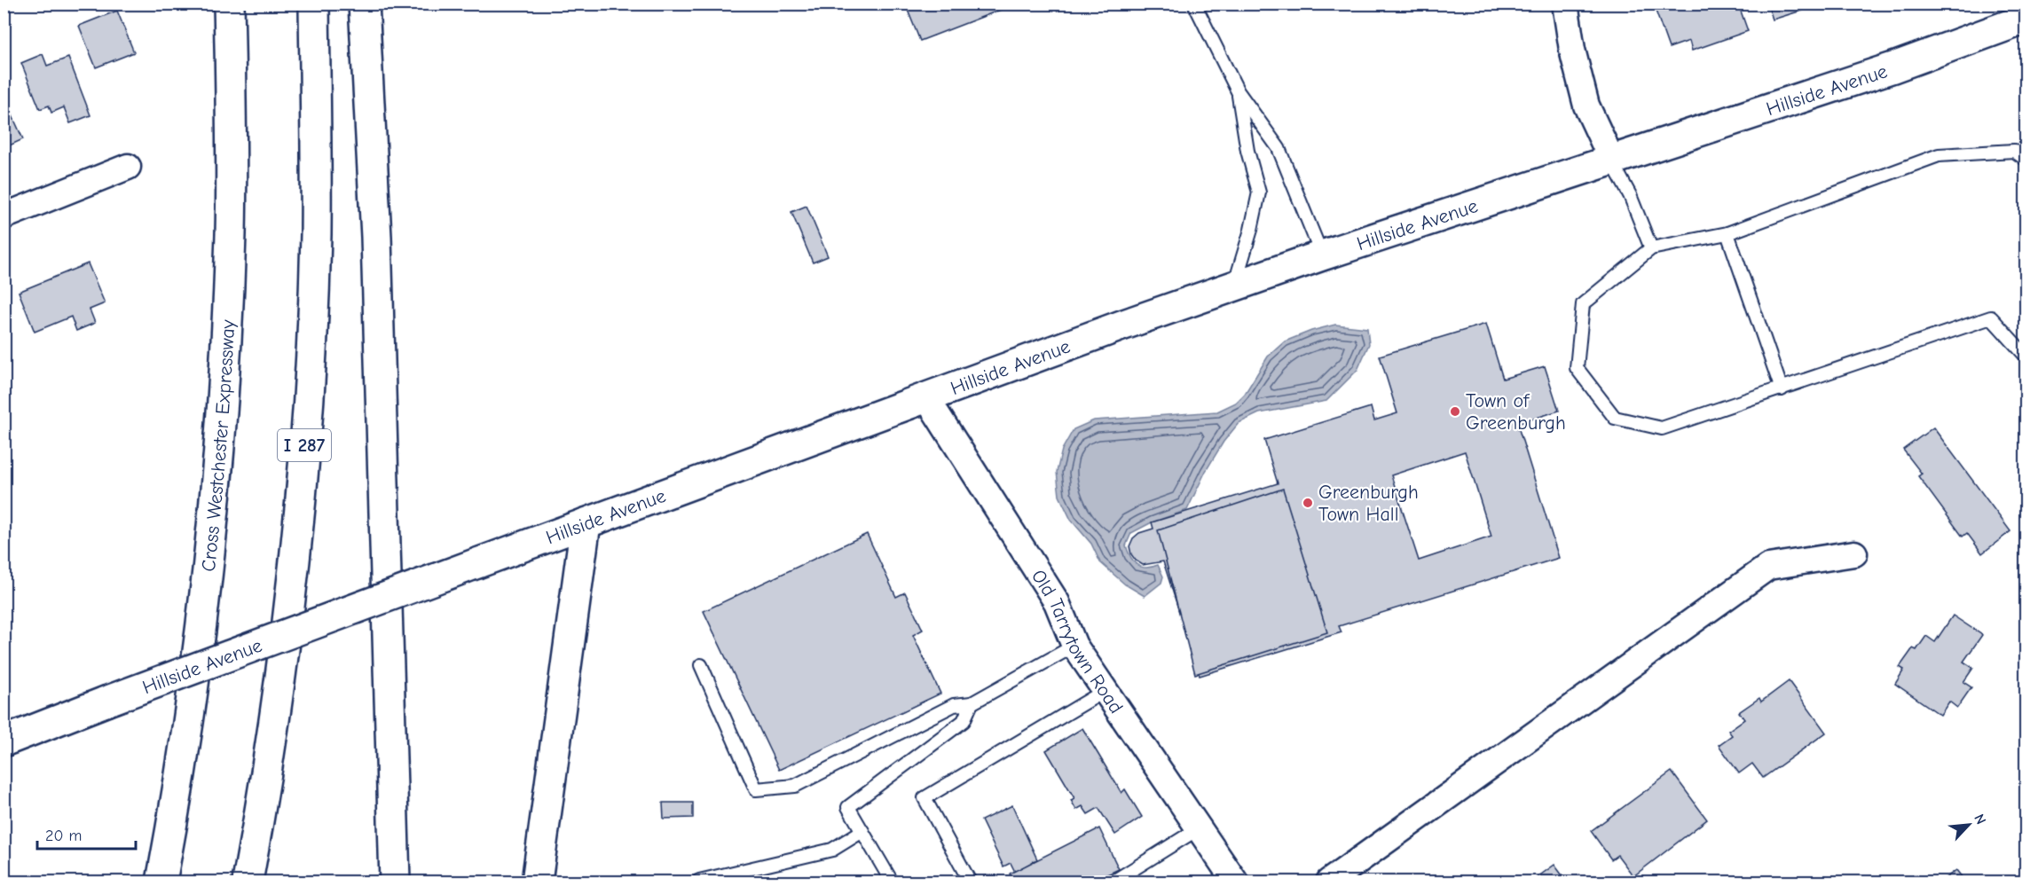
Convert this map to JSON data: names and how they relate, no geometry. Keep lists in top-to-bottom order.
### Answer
{
  "streets": {
    "main road": ["Hillside Avenue", "Cross Westchester Expressway", "I 287"],
    "street": ["Old Tarrytown Road"]
  },
  "crossings": [
    ["Hillside Avenue", "Old Tarrytown Road"]
  ],
  "places": ["Town of Greenburgh", "Greenburgh Town Hall"],
  "scale_bar": "20 m",
  "north": "top right"
}
